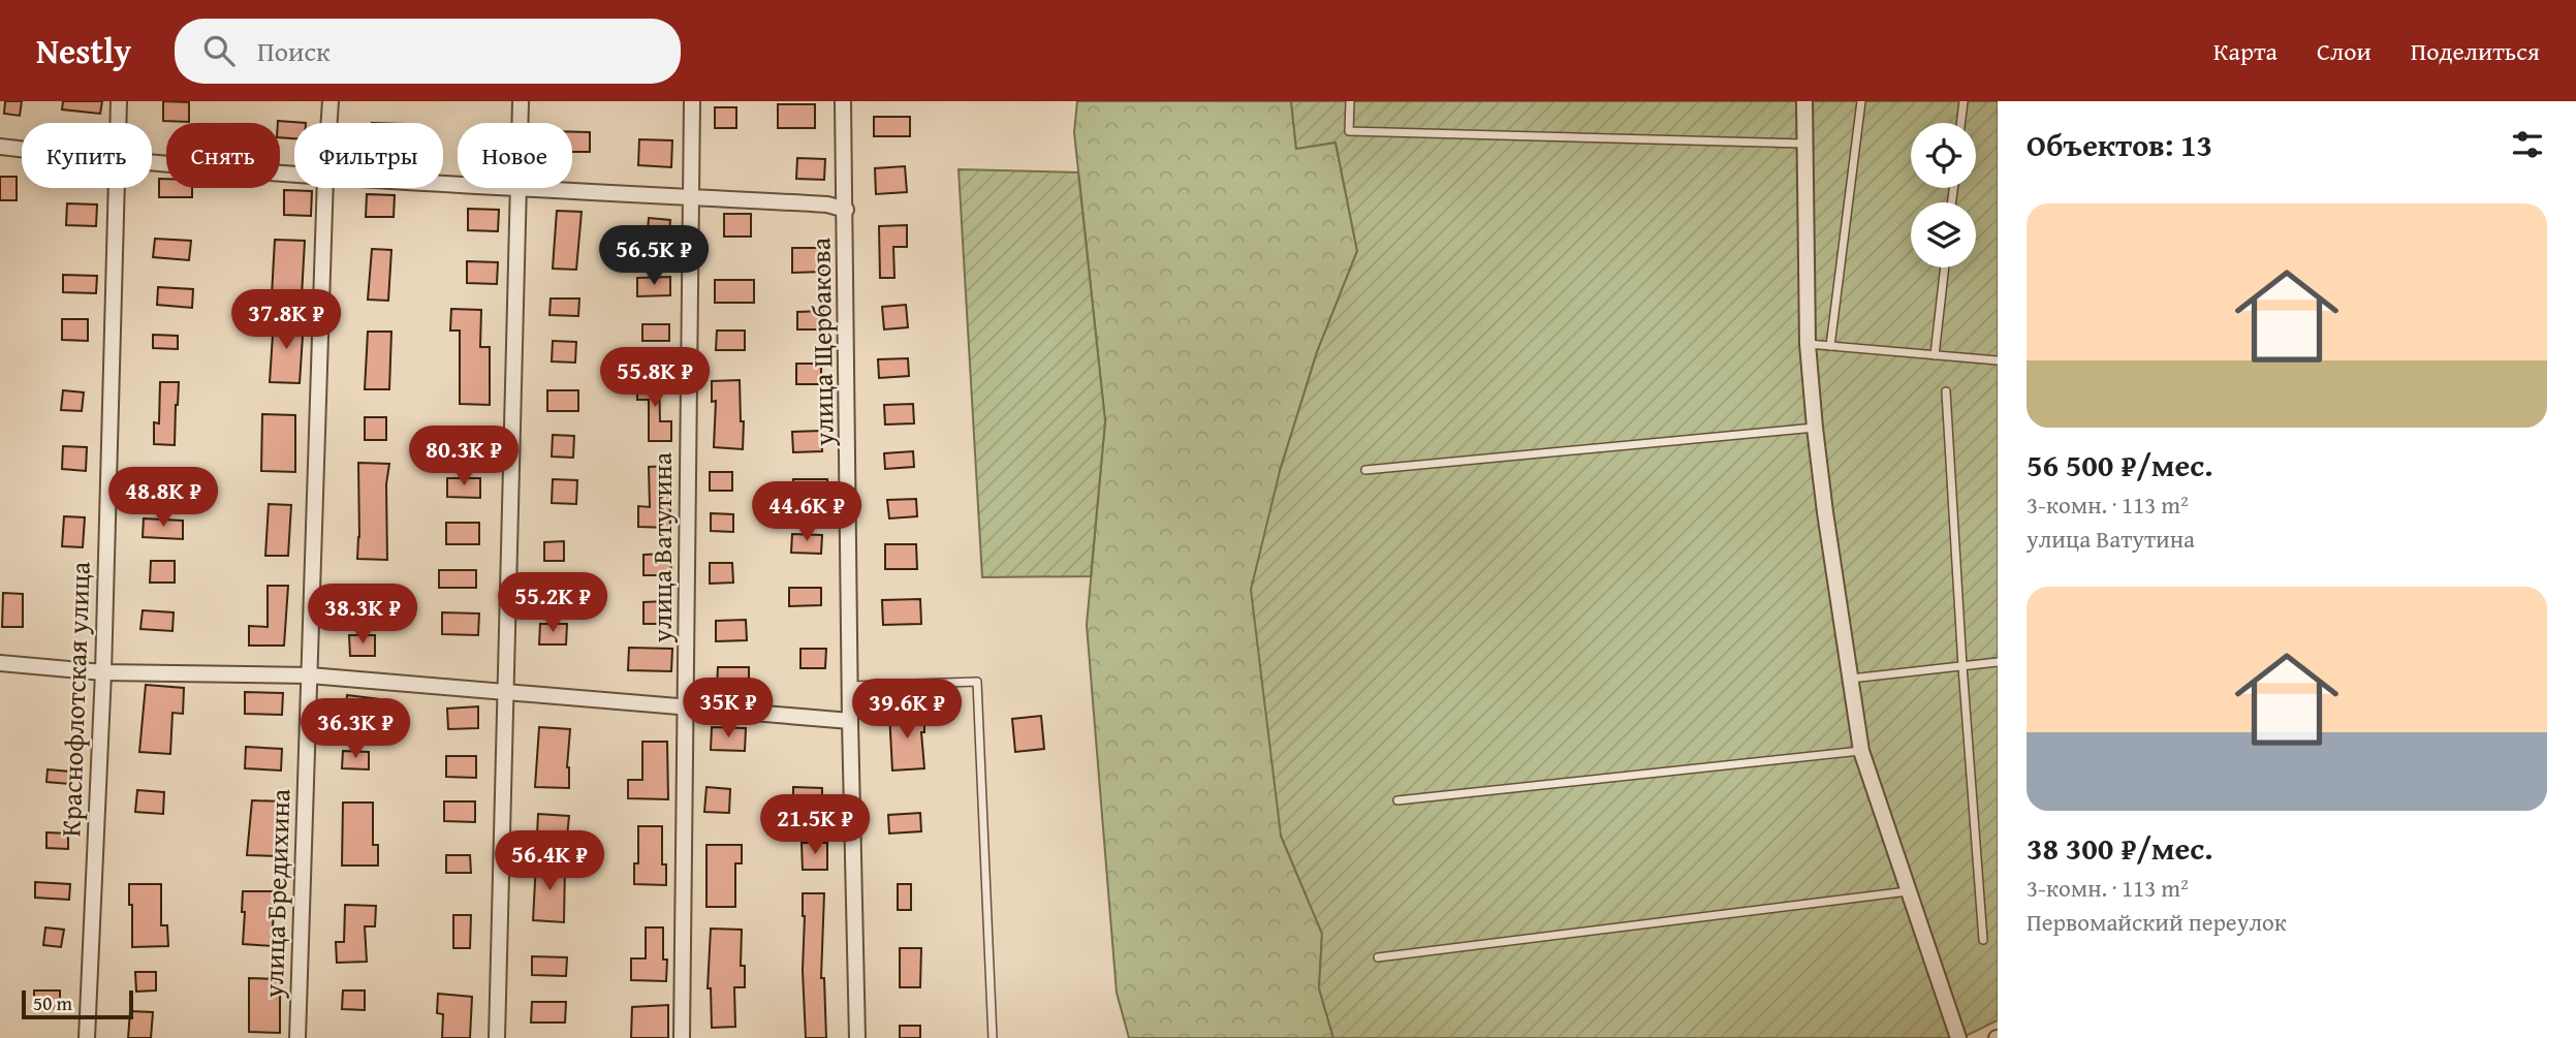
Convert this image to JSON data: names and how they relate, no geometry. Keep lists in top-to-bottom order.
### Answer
{
  "streets": {
    "street": [
      "улица Щербакова",
      "улица Ватутина",
      "Краснофлотская улица",
      "улица Бредихина"
    ]
  },
  "scale_bar": "50 m",
  "page": {
    "header": "Nestly",
    "search": "Поиск",
    "nav": ["Карта", "Слои", "Поделиться"],
    "heading": "Объектов: 13",
    "chip": [
      "Купить",
      "Снять",
      "Фильтры",
      "Новое"
    ],
    "list": [
      {
        "name": "56 500 ₽/мес.",
        "note": "3-комн. · 113 m² · улица Ватутина"
      },
      {
        "name": "38 300 ₽/мес.",
        "note": "3-комн. · 113 m² · Первомайский переулок"
      }
    ],
    "price": [
      "56.5K ₽",
      "37.8K ₽",
      "55.8K ₽",
      "80.3K ₽",
      "48.8K ₽",
      "44.6K ₽",
      "55.2K ₽",
      "38.3K ₽",
      "35K ₽",
      "39.6K ₽",
      "36.3K ₽",
      "21.5K ₽",
      "56.4K ₽"
    ],
    "scale": "50 m"
  }
}
